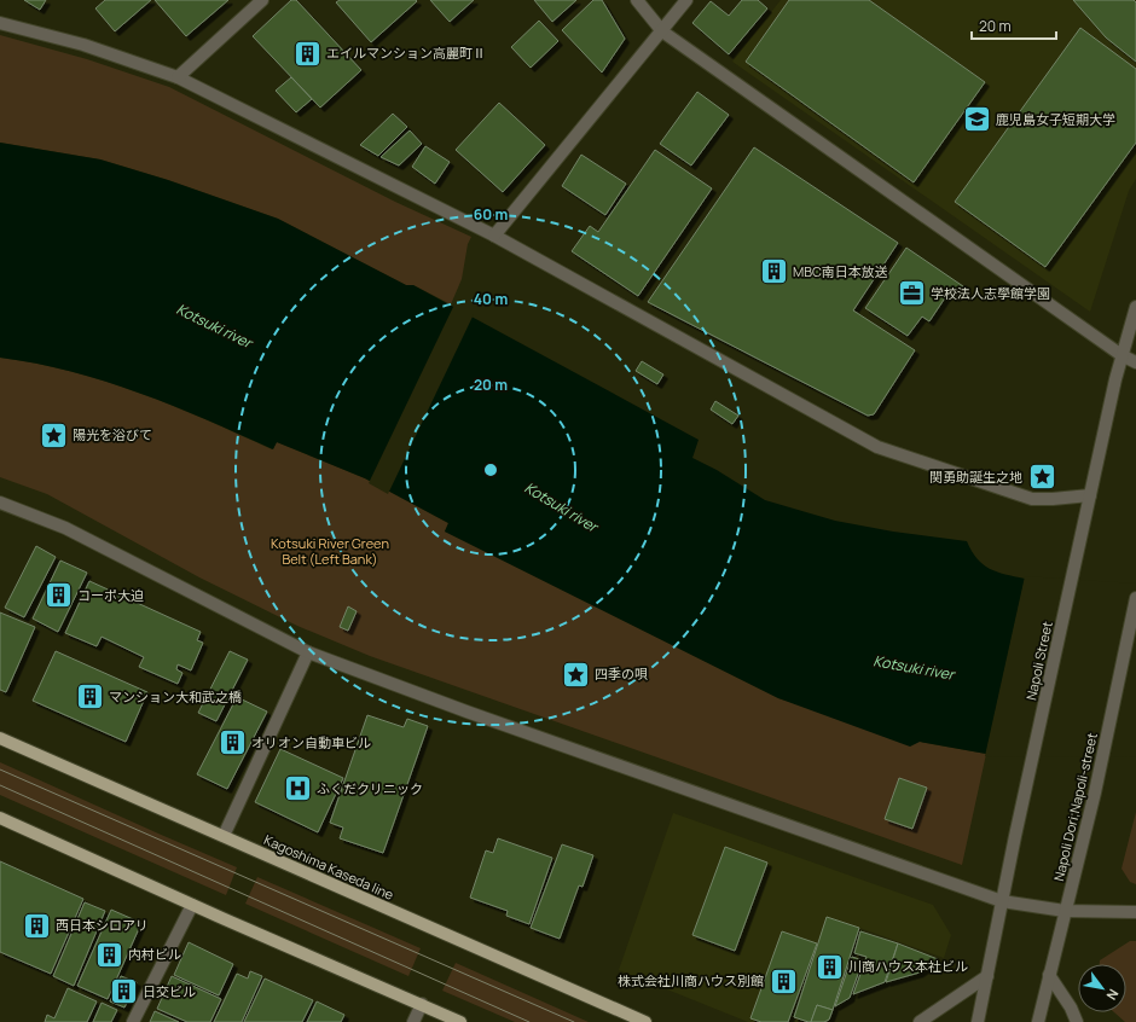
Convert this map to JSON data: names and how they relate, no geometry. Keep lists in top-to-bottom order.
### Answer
{
  "streets": {
    "main road": ["Kagoshima Kaseda line"],
    "street": ["Napoli Street", "Napoli Dori;Napoli-street"]
  },
  "water": ["Kotsuki river"],
  "parks": ["Kotsuki River Green Belt (Left Bank)"],
  "places": {
    "building": [
      "エイルマンション高麗町Ⅱ",
      "MBC南日本放送",
      "コーポ大迫",
      "マンション大和武之橋",
      "オリオン自動車ビル",
      "西日本シロアリ",
      "内村ビル",
      "川商ハウス本社ビル",
      "株式会社川商ハウス別館",
      "日交ビル"
    ],
    "school or university": ["鹿児島女子短期大学"],
    "office": ["学校法人志學館学園"],
    "place": ["陽光を浴びて", "関勇助誕生之地", "四季の唄"],
    "hospital": ["ふくだクリニック"]
  },
  "scale_bar": "20 m",
  "north": "bottom right",
  "rings": ["60 m", "40 m", "20 m"]
}
